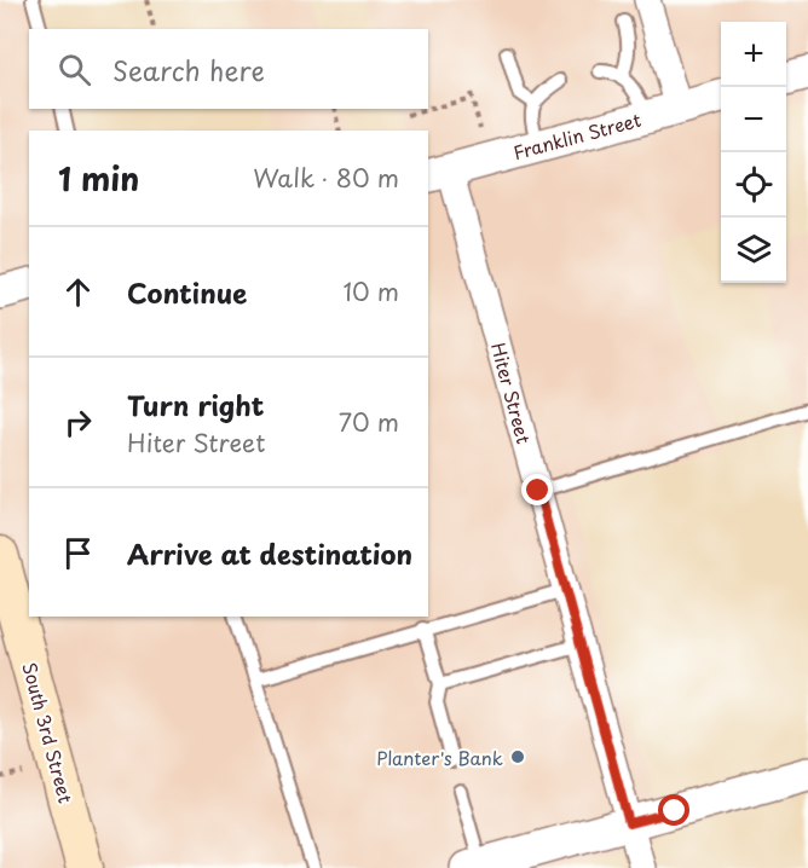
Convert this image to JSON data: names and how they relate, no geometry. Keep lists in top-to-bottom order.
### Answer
{
  "streets": {
    "main road": ["South 3rd Street"],
    "street": ["Franklin Street", "Hiter Street"]
  },
  "crossings": [
    ["Franklin Street", "Hiter Street"]
  ],
  "places": ["Planter's Bank"],
  "page": {
    "map_buttons": ["+", "−"],
    "search": "Search here",
    "heading": ["1 min", "Walk · 80 m"],
    "list": [
      ["Continue", "10 m"],
      ["Turn right", "Hiter Street", "70 m"],
      "Arrive at destination"
    ]
  }
}
